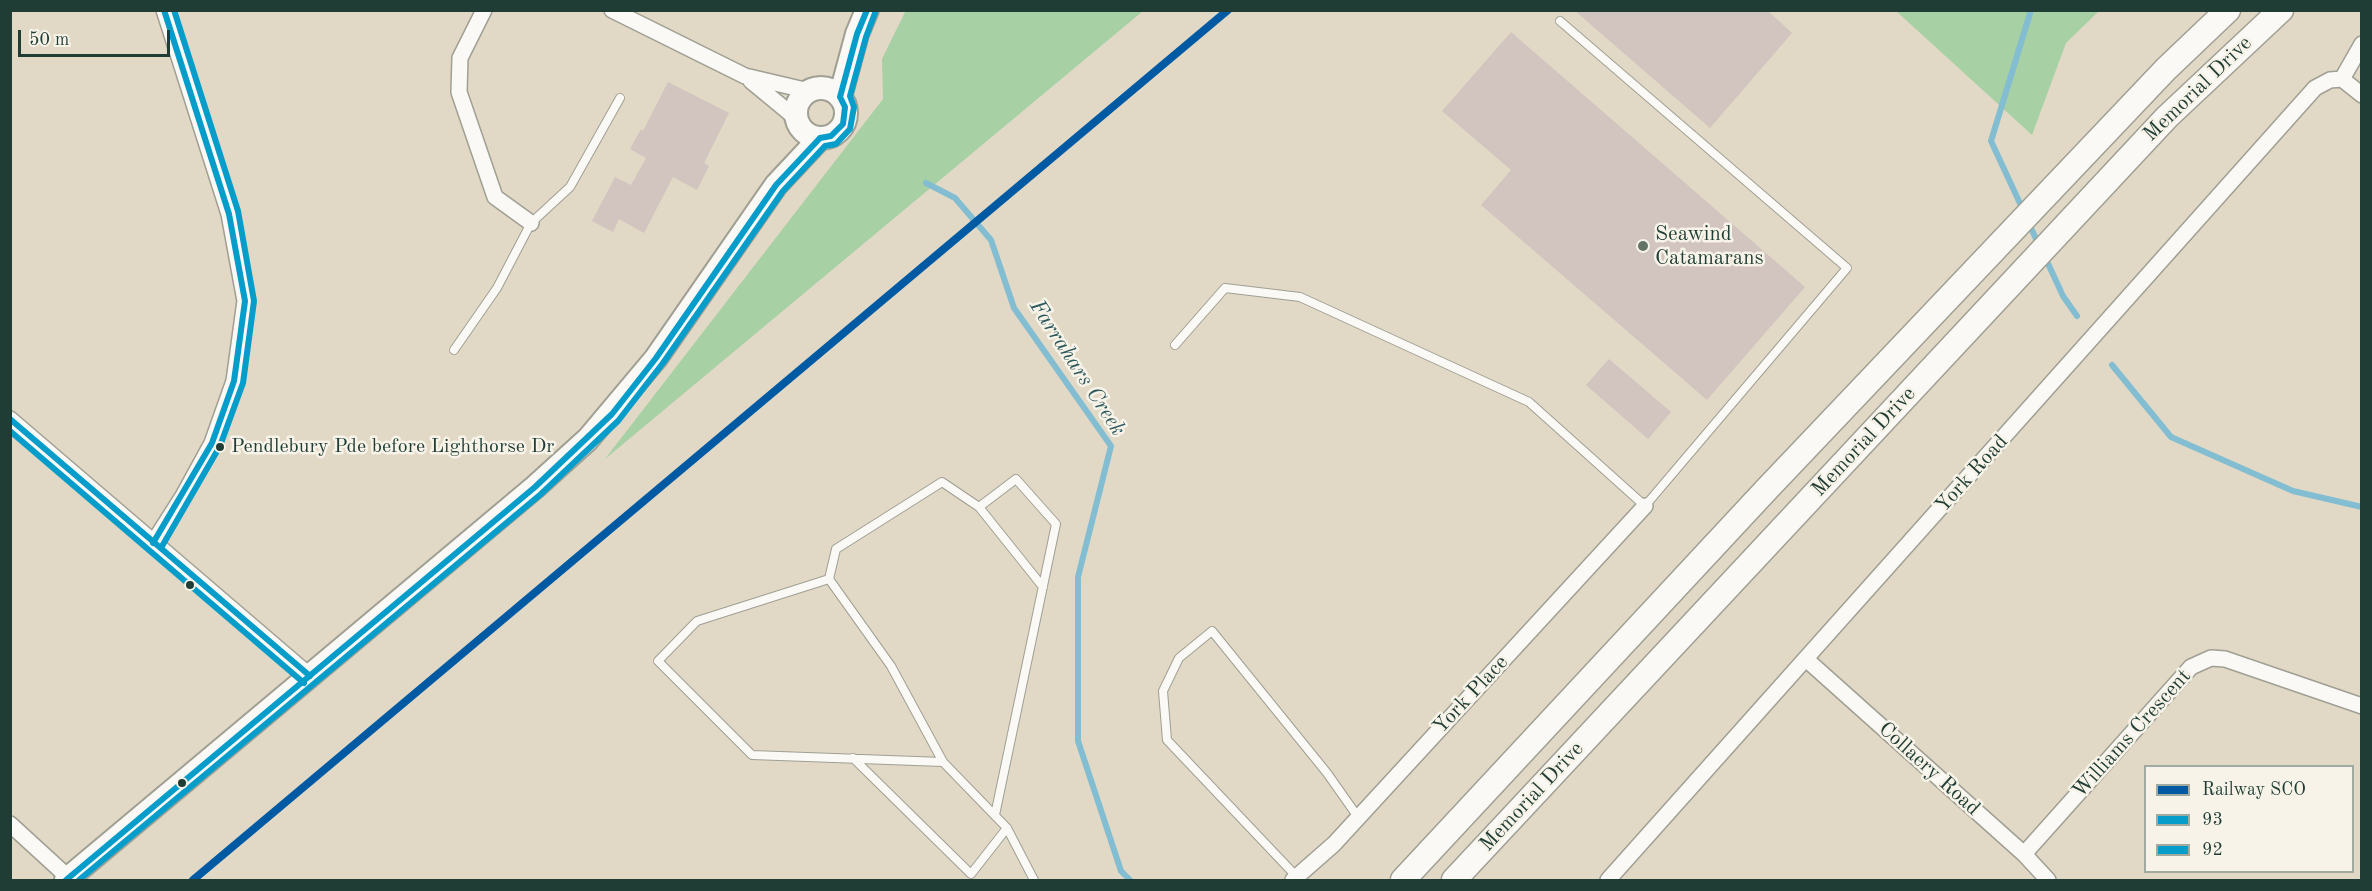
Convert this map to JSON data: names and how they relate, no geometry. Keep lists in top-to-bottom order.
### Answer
{
  "streets": {
    "main road": ["Memorial Drive"],
    "street": [
      "York Road",
      "York Place",
      "Williams Crescent",
      "Collaery Road"
    ]
  },
  "crossings": [
    ["York Road", "Collaery Road"],
    ["Williams Crescent", "Collaery Road"]
  ],
  "water": ["Farrahars Creek"],
  "places": ["Seawind Catamarans", "Pendlebury Pde before Lighthorse Dr"],
  "lines": ["rail line SCO", "transit line 93", "transit line 92"],
  "legend": ["Railway SCO", "93", "92"],
  "scale_bar": "50 m"
}
